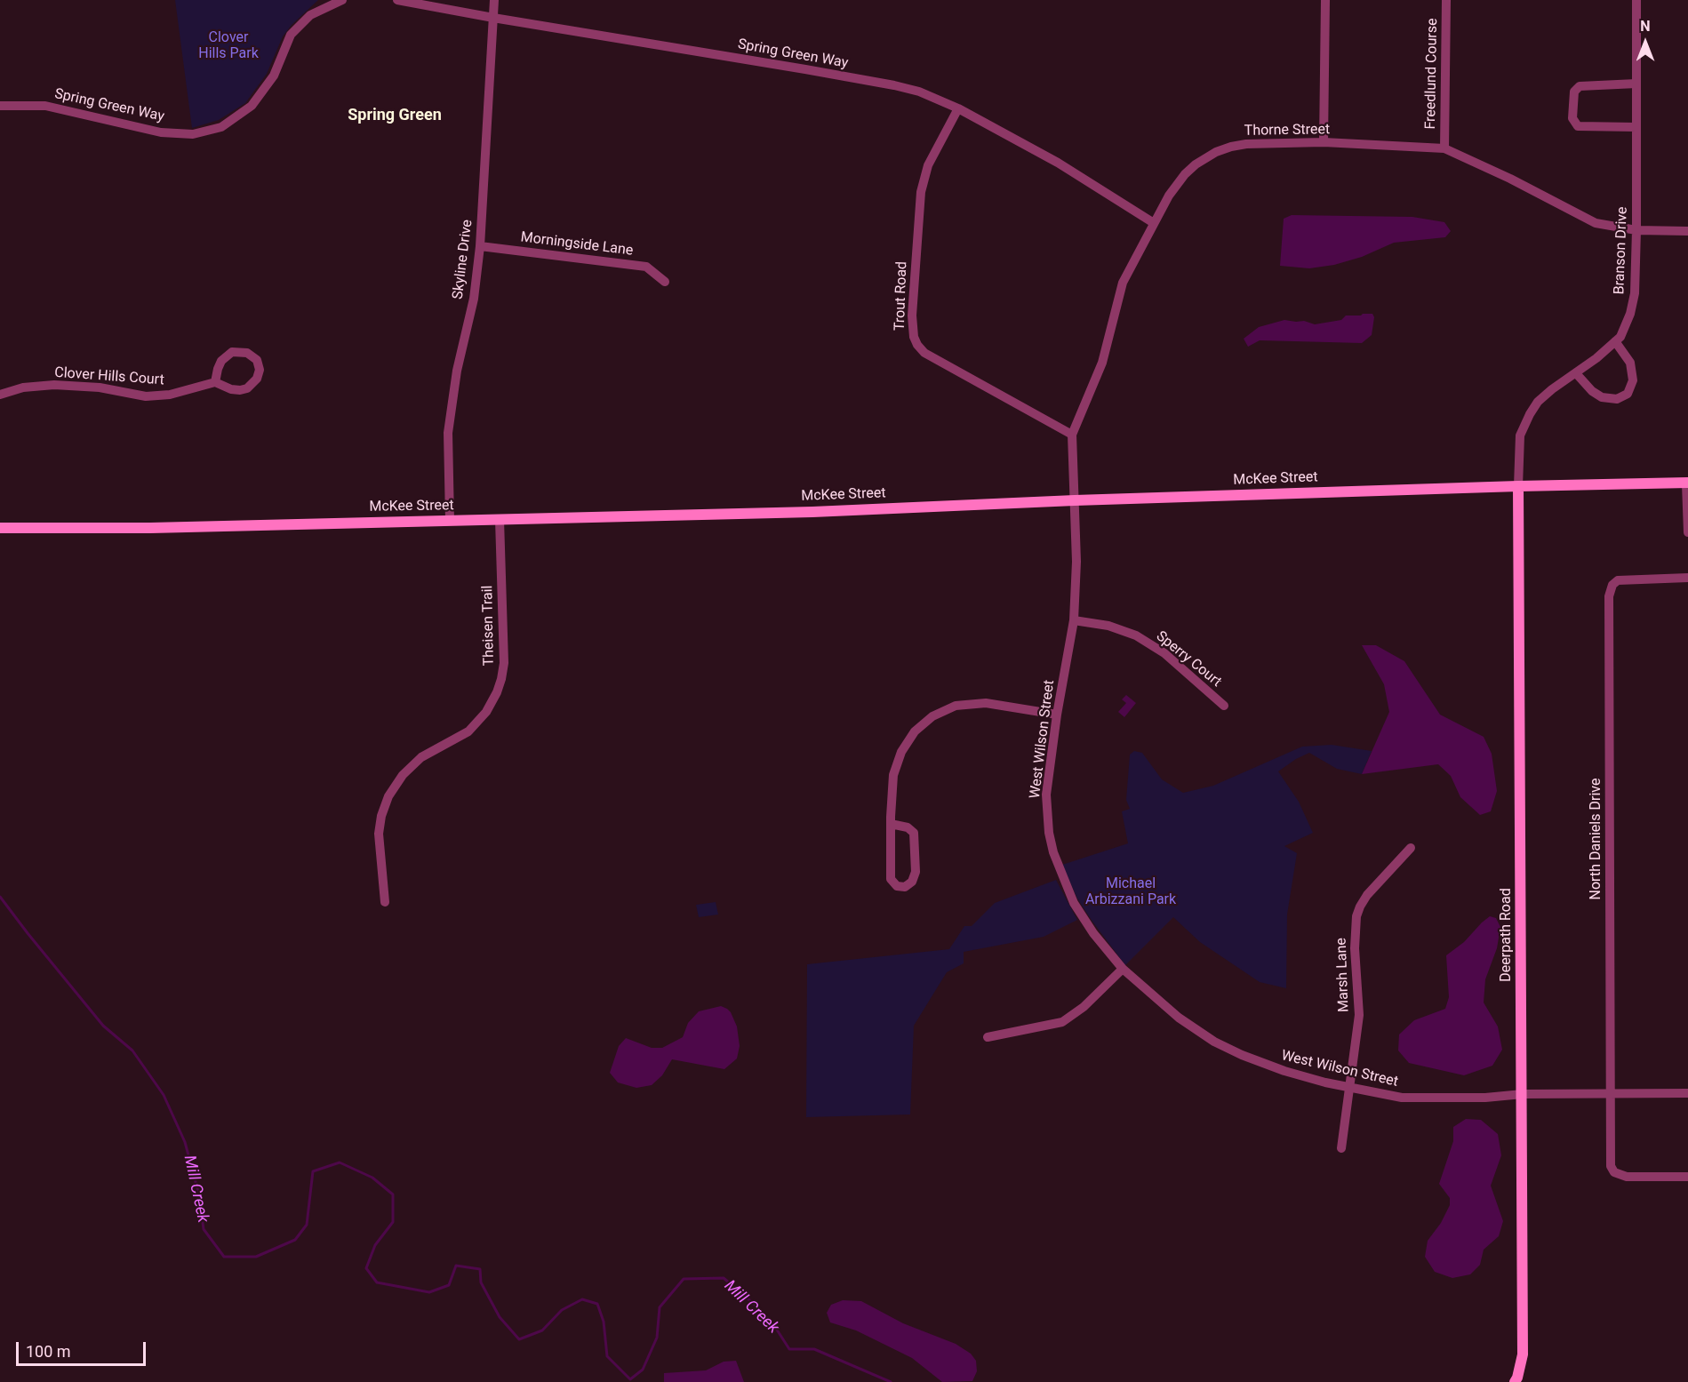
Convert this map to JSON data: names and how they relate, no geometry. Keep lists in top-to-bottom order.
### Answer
{
  "streets": {
    "street": [
      "Spring Green Way",
      "Freedlund Course",
      "Thorne Street",
      "Morningside Lane",
      "Branson Drive",
      "Skyline Drive",
      "Trout Road",
      "Clover Hills Court",
      "McKee Street",
      "Theisen Trail",
      "Sperry Court",
      "West Wilson Street",
      "North Daniels Drive",
      "Deerpath Road",
      "Marsh Lane"
    ]
  },
  "crossings": [
    ["Spring Green Way", "Thorne Street"],
    ["Spring Green Way", "Skyline Drive"],
    ["Spring Green Way", "Trout Road"],
    ["Freedlund Course", "Thorne Street"],
    ["Thorne Street", "Branson Drive"],
    ["Thorne Street", "Trout Road"],
    ["Thorne Street", "McKee Street"],
    ["Thorne Street", "West Wilson Street"],
    ["Morningside Lane", "Skyline Drive"],
    ["Branson Drive", "McKee Street"],
    ["Branson Drive", "Deerpath Road"],
    ["Skyline Drive", "McKee Street"],
    ["McKee Street", "Theisen Trail"],
    ["McKee Street", "West Wilson Street"],
    ["McKee Street", "Deerpath Road"],
    ["Sperry Court", "West Wilson Street"],
    ["West Wilson Street", "North Daniels Drive"],
    ["West Wilson Street", "Deerpath Road"],
    ["West Wilson Street", "Marsh Lane"]
  ],
  "districts": ["Spring Green"],
  "water": ["Mill Creek"],
  "parks": ["Clover Hills Park", "Michael Arbizzani Park"],
  "scale_bar": "100 m",
  "north": "top"
}
